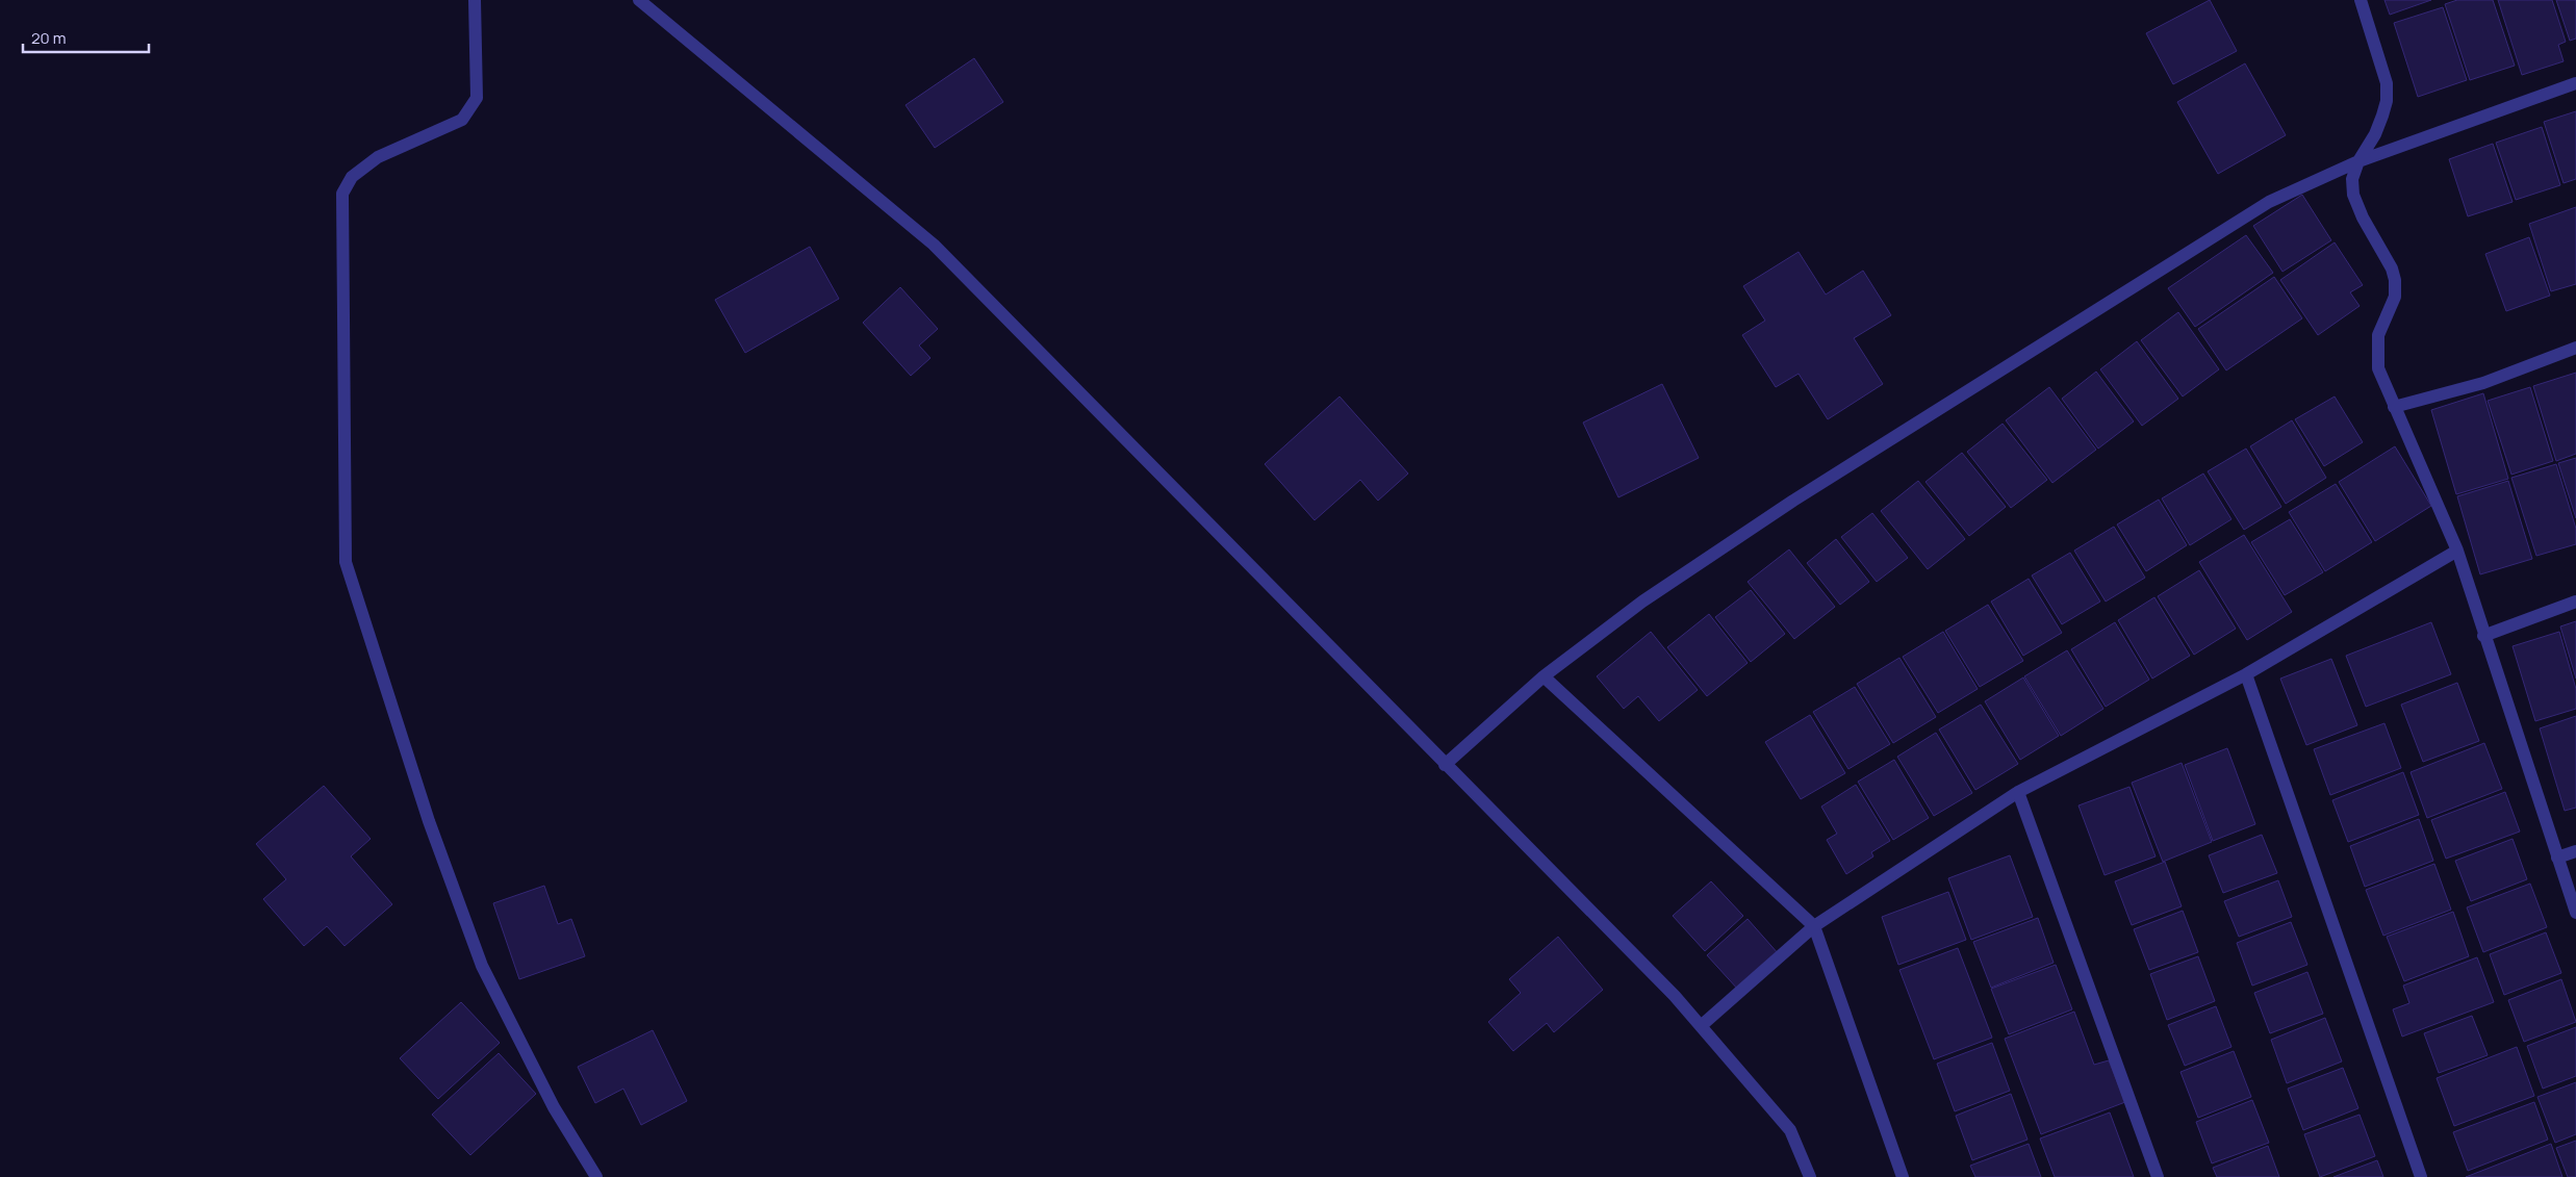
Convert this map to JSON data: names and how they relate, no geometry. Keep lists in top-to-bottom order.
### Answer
{
  "scale_bar": "20 m"
}
